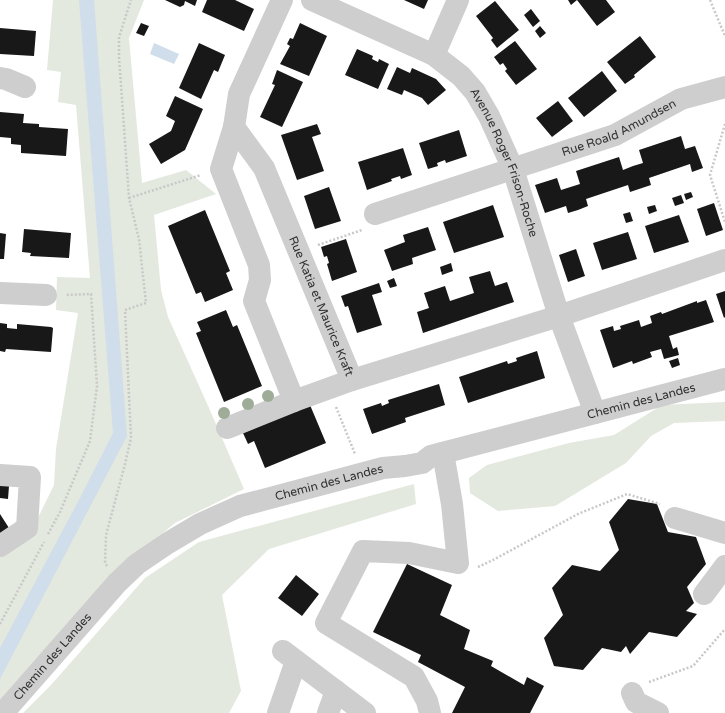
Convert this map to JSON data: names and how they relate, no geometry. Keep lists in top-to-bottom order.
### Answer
{
  "streets": {
    "street": [
      "Rue Roald Amundsen",
      "Avenue Roger Frison-Roche",
      "Rue Katia et Maurice Kraft",
      "Chemin des Landes"
    ]
  },
  "crossings": [
    ["Rue Roald Amundsen", "Avenue Roger Frison-Roche"],
    ["Avenue Roger Frison-Roche", "Rue Katia et Maurice Kraft"],
    ["Avenue Roger Frison-Roche", "Chemin des Landes"]
  ]
}
